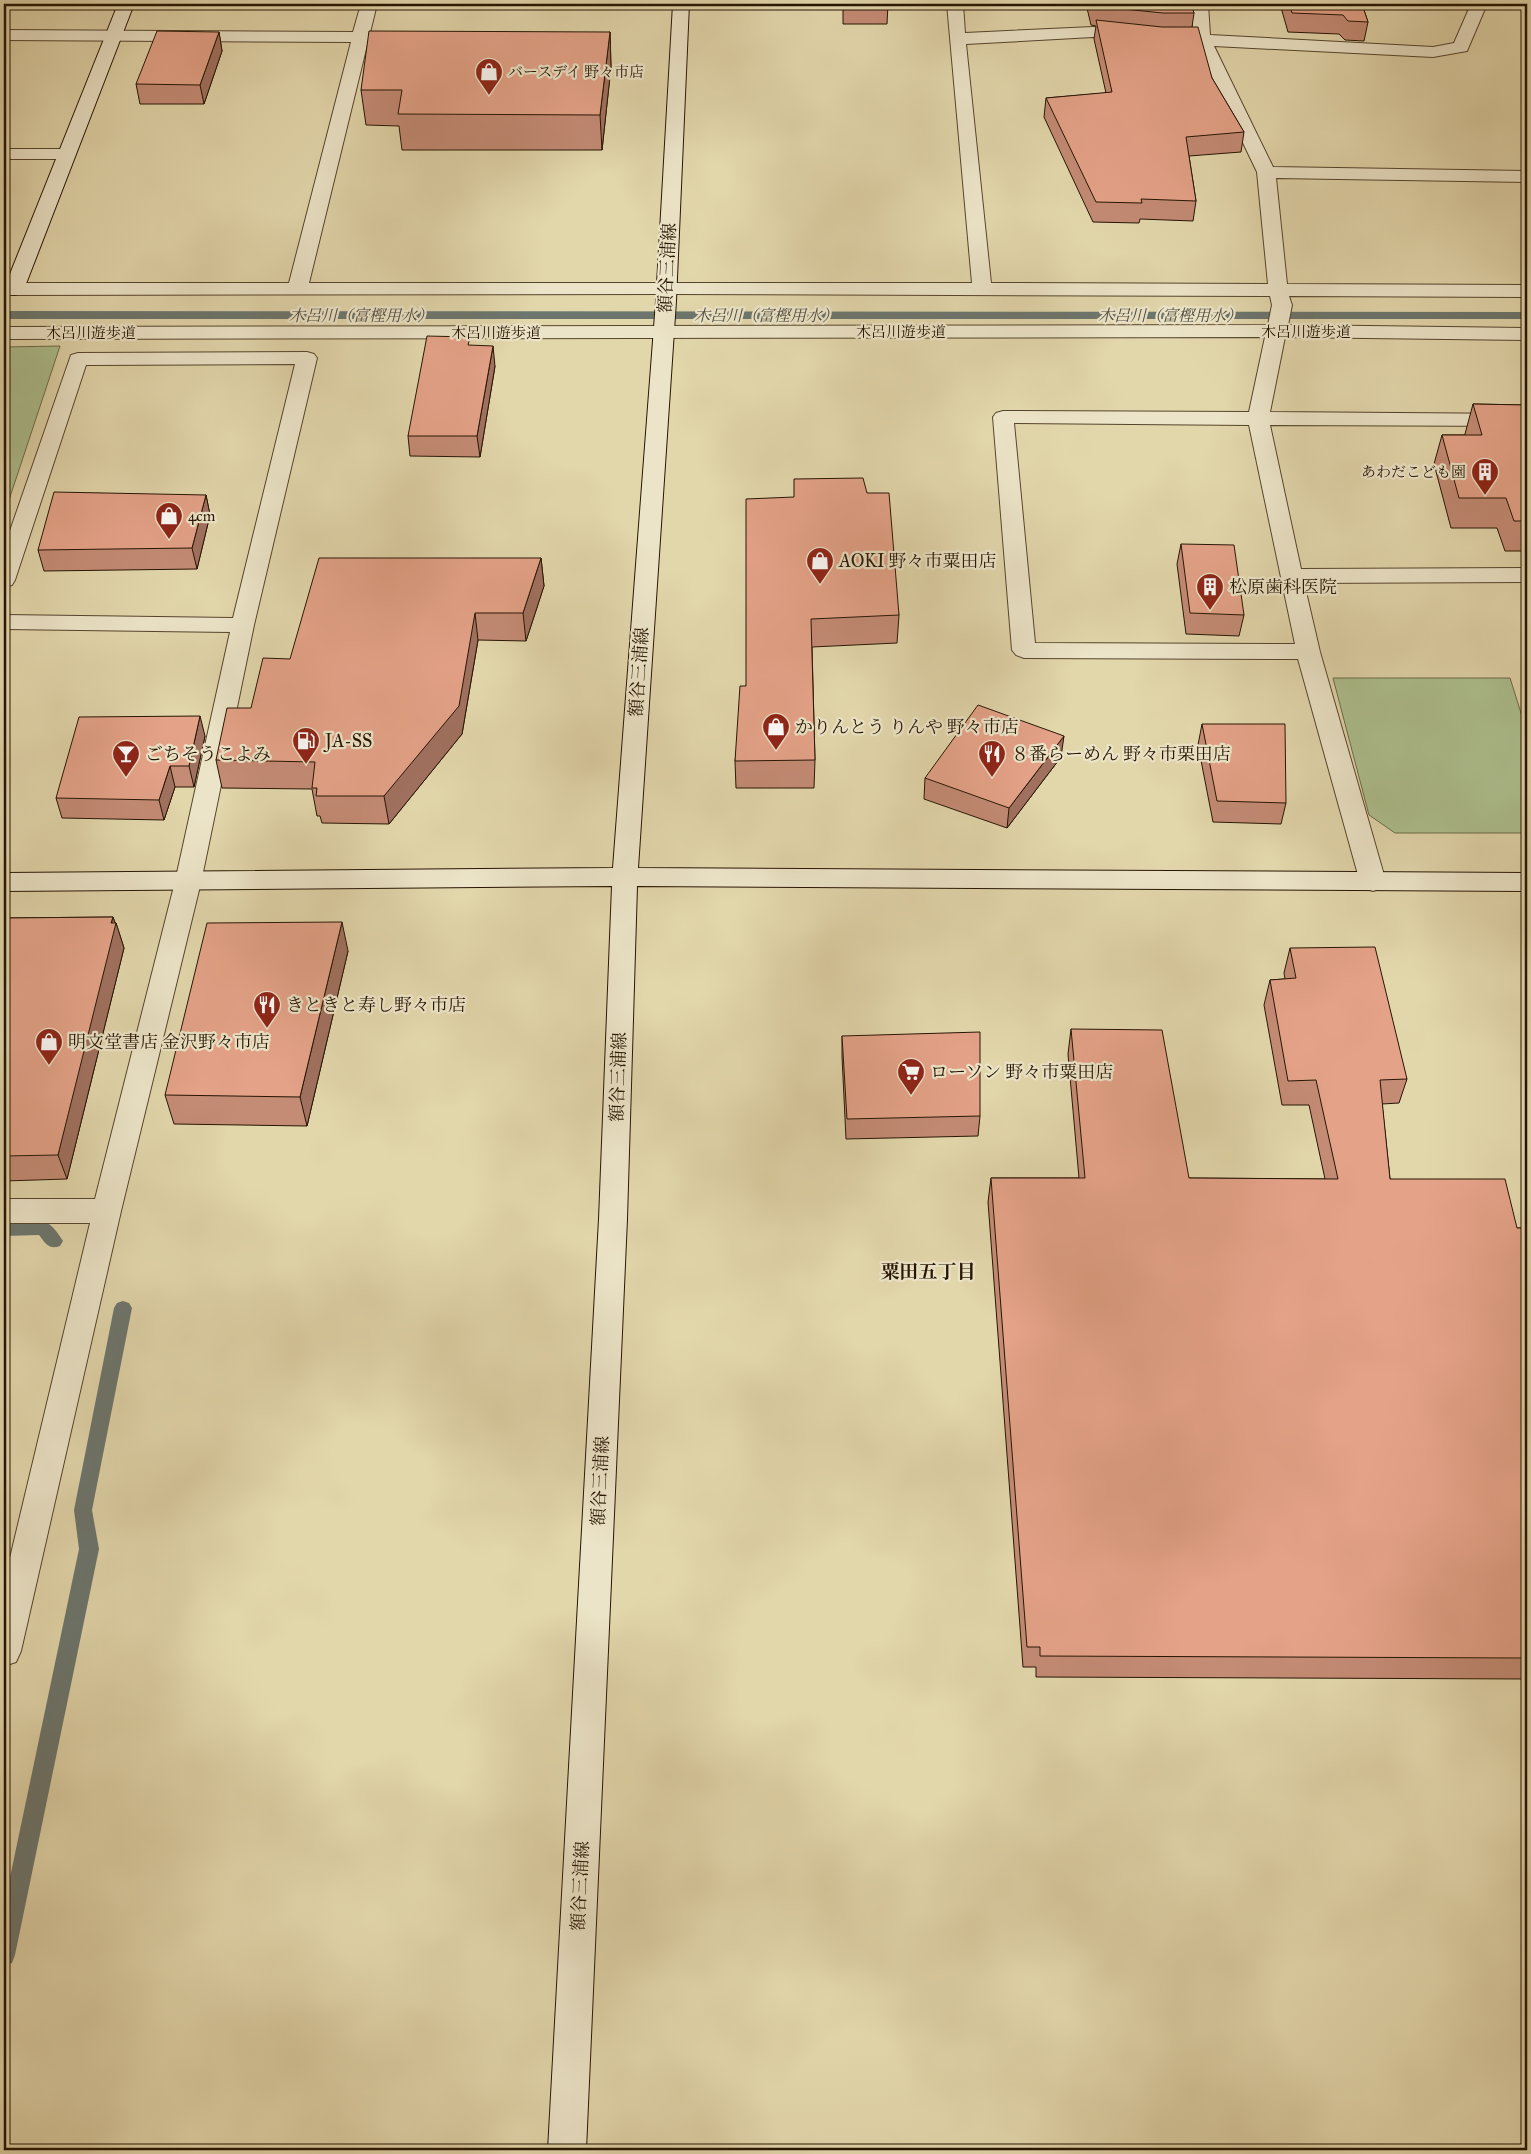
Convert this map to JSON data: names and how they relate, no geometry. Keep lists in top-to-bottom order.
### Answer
{
  "streets": {
    "street": ["額谷三浦線", "木呂川遊歩道"]
  },
  "crossings": [
    ["額谷三浦線", "木呂川遊歩道"]
  ],
  "districts": ["粟田五丁目"],
  "water": ["木呂川（富樫用水）"],
  "places": {
    "shop": [
      "バースデイ 野々市店",
      "4cm",
      "AOKI 野々市粟田店",
      "かりんとう りんや 野々市店",
      "明文堂書店 金沢野々市店"
    ],
    "building": ["あわだこども園", "松原歯科医院"],
    "fuel station": ["JA-SS"],
    "bar": ["ごちそうこよみ"],
    "restaurant": ["８番らーめん 野々市栗田店", "きときと寿し野々市店"],
    "supermarket": ["ローソン 野々市粟田店"]
  }
}
